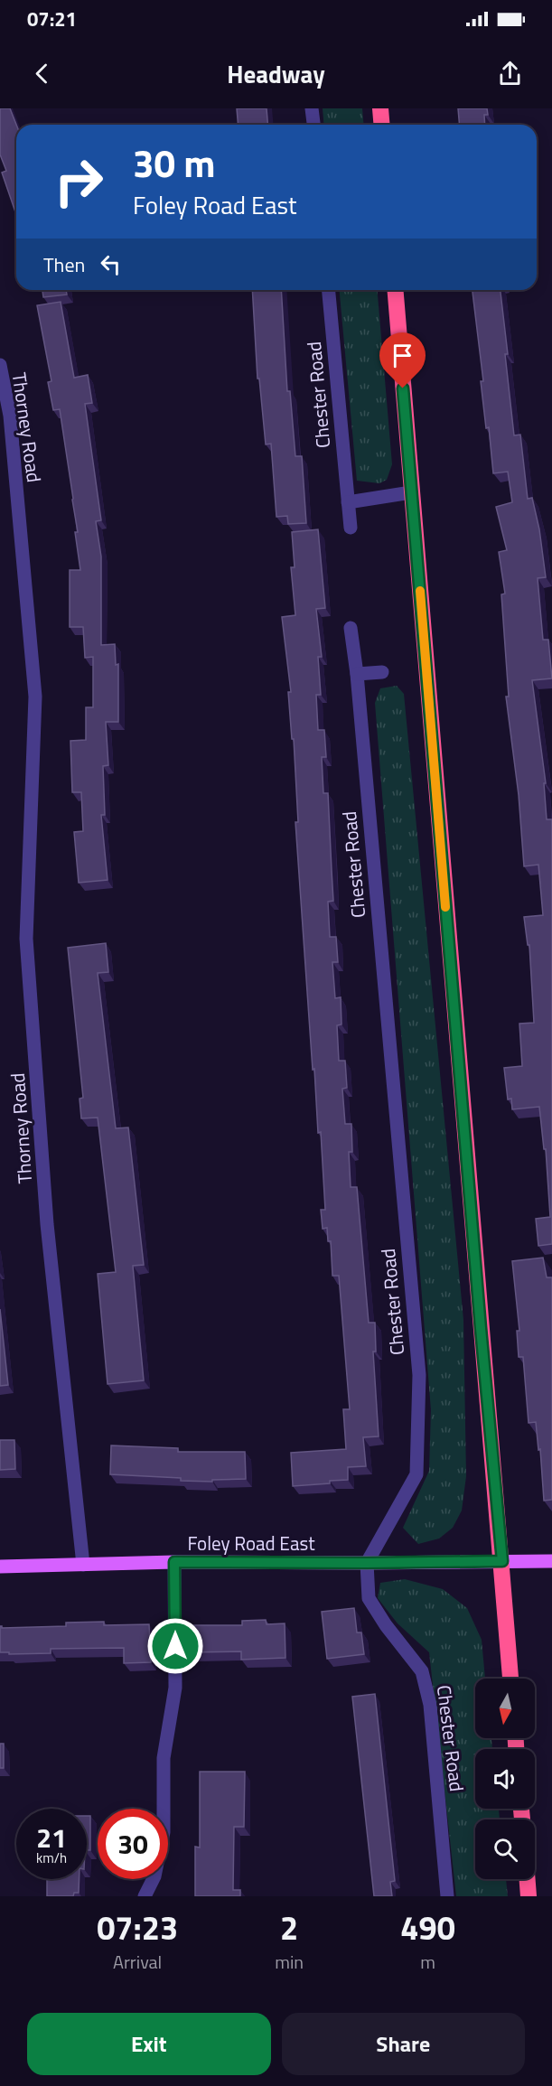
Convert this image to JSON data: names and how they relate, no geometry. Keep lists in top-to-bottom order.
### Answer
{
  "streets": {
    "main road": ["Foley Road East"],
    "street": ["Chester Road", "Thorney Road"]
  },
  "crossings": [
    ["Chester Road", "Foley Road East"],
    ["Thorney Road", "Foley Road East"]
  ],
  "north": "bottom",
  "page": {
    "status": "07:21",
    "header": "Headway",
    "turn": ["30 m", "Foley Road East"],
    "then": "Then",
    "speed": "21 km/h",
    "limit": "30",
    "eta": [
      "07:23",
      "Arrival",
      "2",
      "min",
      "490",
      "m"
    ],
    "buttons": ["Exit", "Share"]
  }
}
